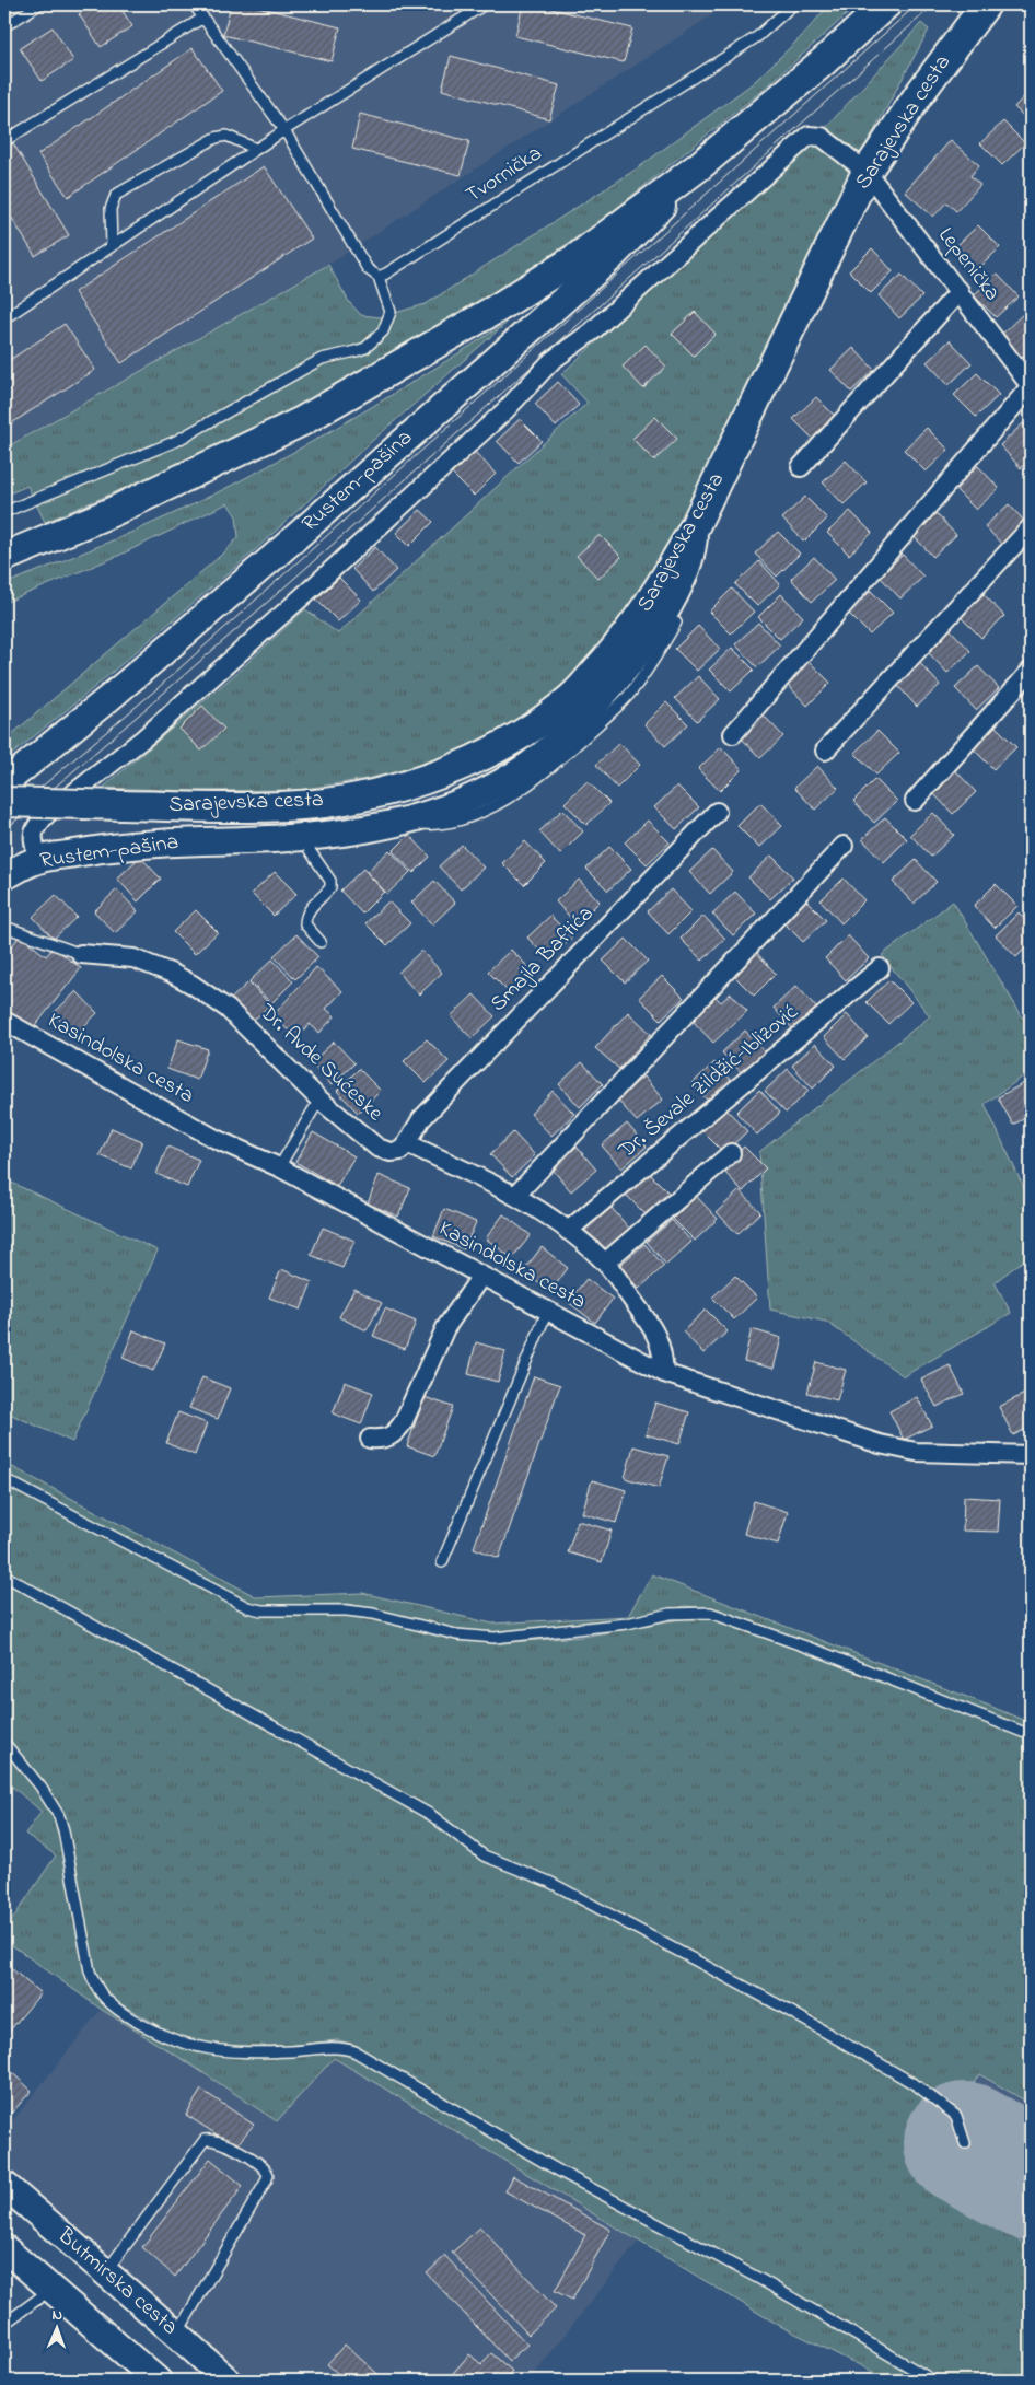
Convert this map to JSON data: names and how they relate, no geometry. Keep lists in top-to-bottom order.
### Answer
{
  "streets": {
    "main road": ["Sarajevska cesta", "Rustem-pašina", "Butmirska cesta"],
    "street": [
      "Lepenička",
      "Smajla Baftića",
      "Kasindolska cesta",
      "Dr. Avde Sućeske",
      "Dr. Ševale Zildžić-Iblizović"
    ],
    "lane": ["Tvornička"]
  },
  "crossings": [
    ["Sarajevska cesta", "Lepenička"],
    ["Sarajevska cesta", "Rustem-pašina"],
    ["Lepenička", "Rustem-pašina"],
    ["Smajla Baftića", "Dr. Avde Sućeske"]
  ],
  "north": "top"
}
